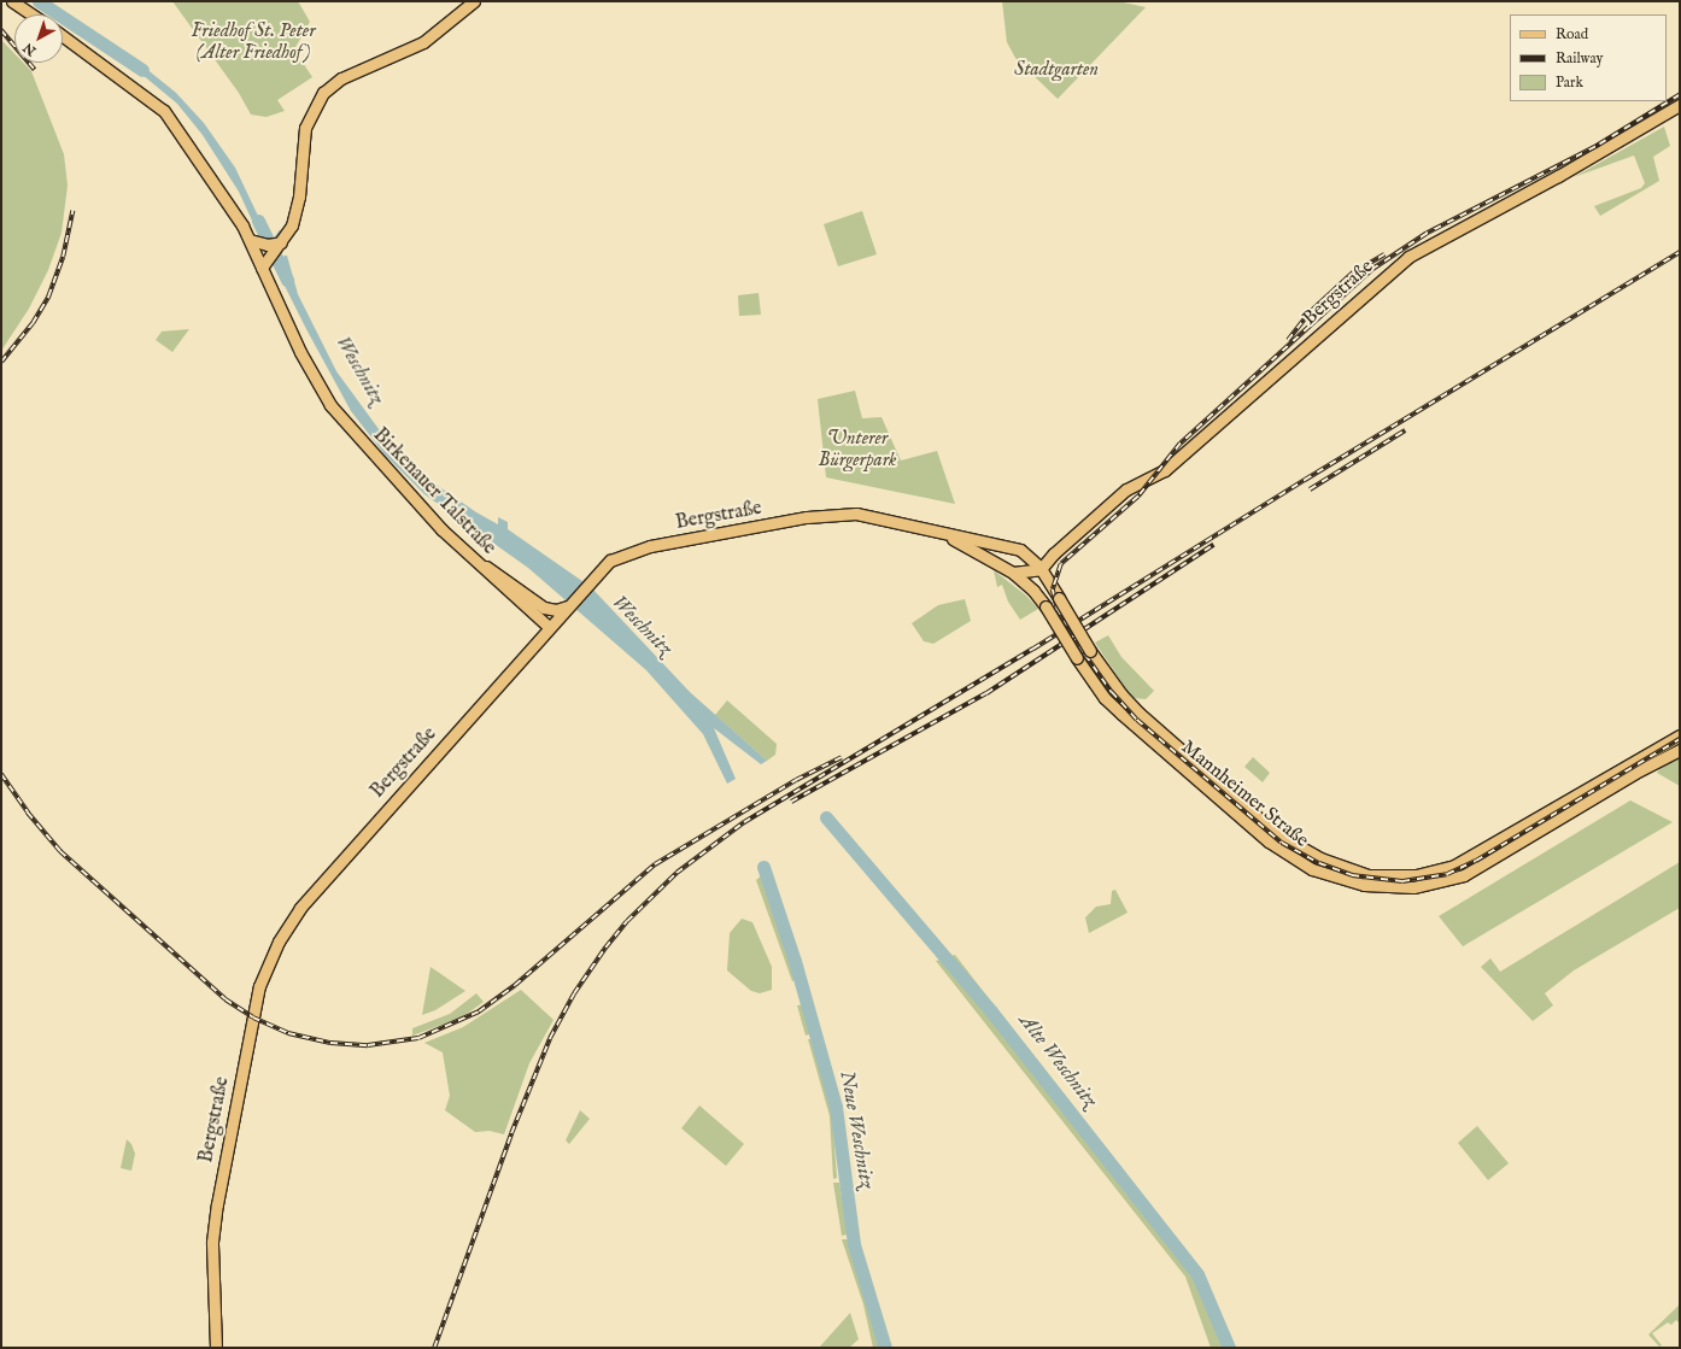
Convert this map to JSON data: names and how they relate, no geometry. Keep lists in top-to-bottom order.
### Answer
{
  "streets": {
    "main road": ["Bergstraße", "Birkenauer Talstraße", "Mannheimer Straße"]
  },
  "crossings": [
    ["Bergstraße", "Birkenauer Talstraße"],
    ["Bergstraße", "Mannheimer Straße"]
  ],
  "water": ["Weschnitz", "Alte Weschnitz", "Neue Weschnitz"],
  "parks": ["Friedhof St. Peter (Alter Friedhof)", "Stadtgarten", "Unterer Bürgerpark"],
  "legend": ["Road", "Railway", "Park"],
  "north": "bottom left"
}
